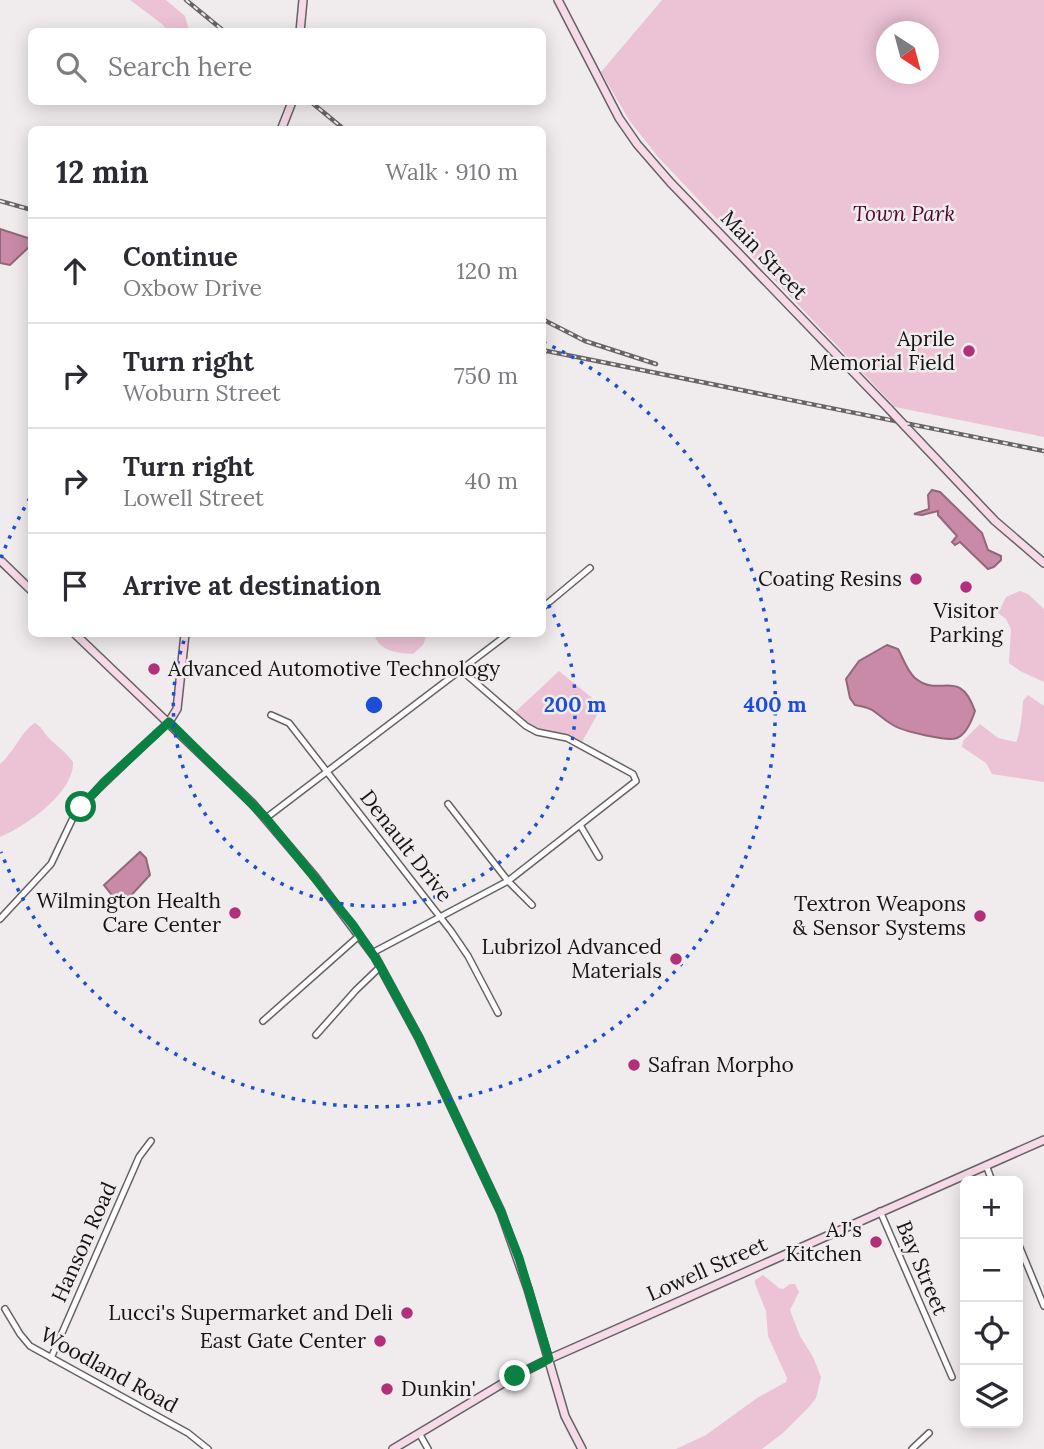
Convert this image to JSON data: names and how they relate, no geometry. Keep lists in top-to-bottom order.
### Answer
{
  "streets": {
    "main road": ["Main Street", "Lowell Street"],
    "street": [
      "Denault Drive",
      "Hanson Road",
      "Bay Street",
      "Woodland Road"
    ]
  },
  "crossings": [
    ["Hanson Road", "Woodland Road"],
    ["Bay Street", "Lowell Street"]
  ],
  "parks": ["Town Park"],
  "places": [
    "Aprile Memorial Field",
    "Coating Resins",
    "Visitor Parking",
    "Advanced Automotive Technology",
    "Wilmington Health Care Center",
    "Textron Weapons & Sensor Systems",
    "Lubrizol Advanced Materials",
    "Safran Morpho",
    "AJ's Kitchen",
    "Lucci's Supermarket and Deli",
    "East Gate Center",
    "Dunkin'"
  ],
  "north": "bottom right",
  "page": {
    "search": "Search here",
    "heading": ["12 min", "Walk · 910 m"],
    "list": [
      ["Continue", "Oxbow Drive", "120 m"],
      ["Turn right", "Woburn Street", "750 m"],
      ["Turn right", "Lowell Street", "40 m"],
      "Arrive at destination"
    ],
    "map_buttons": ["+", "−"]
  },
  "rings": ["200 m", "400 m"]
}
